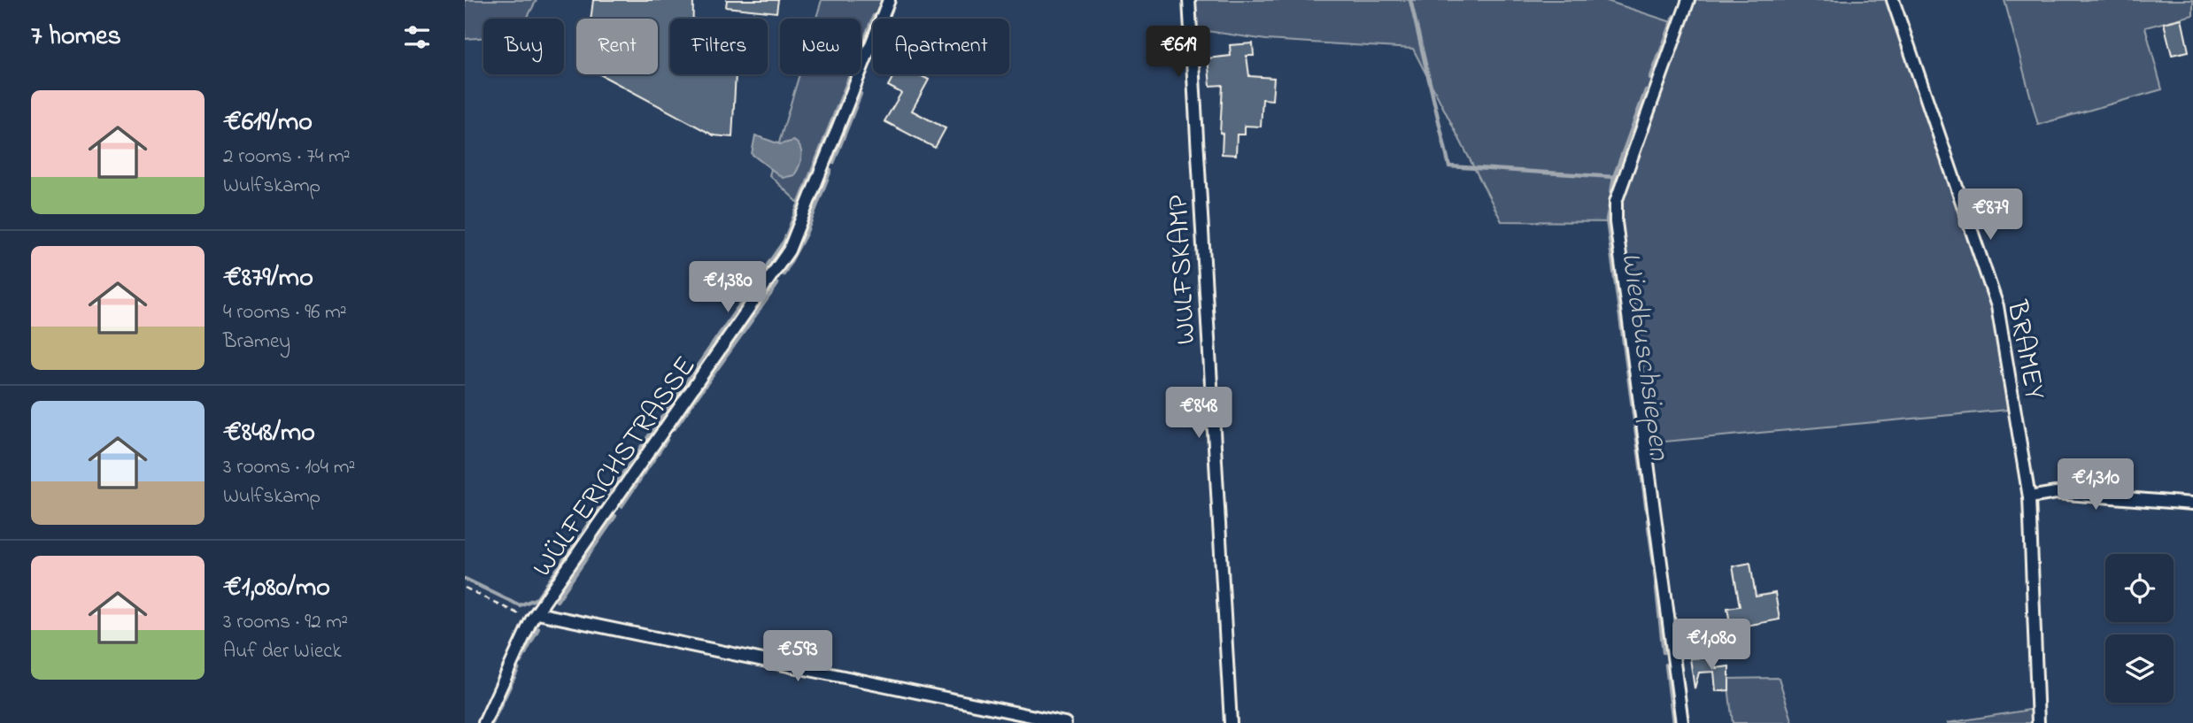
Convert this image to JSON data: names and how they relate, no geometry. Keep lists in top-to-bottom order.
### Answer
{
  "streets": {
    "street": ["WULFSKAMP", "BRAMEY", "WÜLFERICHSTRASSE"]
  },
  "water": ["Wiedbuschsiepen"],
  "page": {
    "heading": "7 homes",
    "chip": [
      "Buy",
      "Rent",
      "Filters",
      "New",
      "Apartment"
    ],
    "price": [
      "€619",
      "€879",
      "€1,380",
      "€848",
      "€1,310",
      "€1,080",
      "€593"
    ],
    "list": [
      {
        "name": "€619/mo",
        "note": "2 rooms · 74 m² · Wulfskamp"
      },
      {
        "name": "€879/mo",
        "note": "4 rooms · 96 m² · Bramey"
      },
      {
        "name": "€848/mo",
        "note": "3 rooms · 104 m² · Wulfskamp"
      },
      {
        "name": "€1,080/mo",
        "note": "3 rooms · 92 m² · Auf der Wieck"
      }
    ]
  }
}
